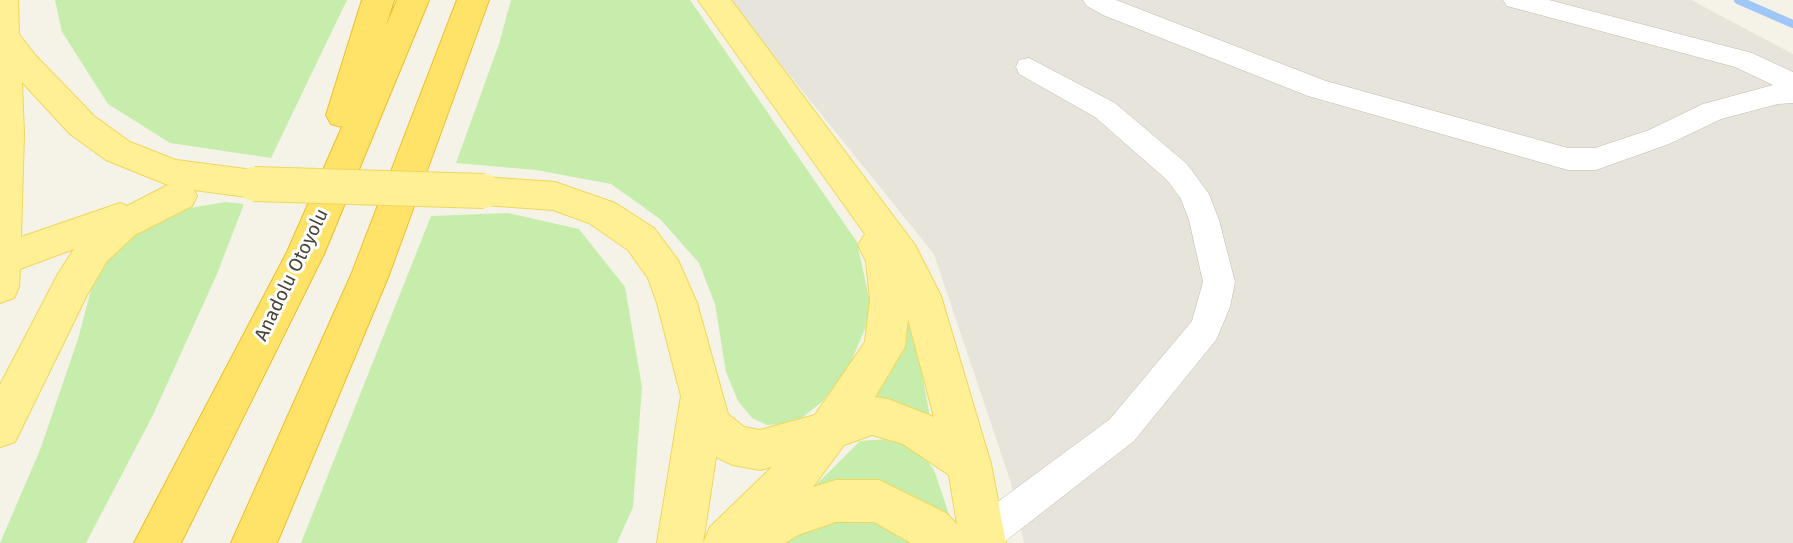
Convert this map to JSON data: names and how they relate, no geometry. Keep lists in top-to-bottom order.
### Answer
{
  "streets": {
    "highway": ["Anadolu Otoyolu"]
  }
}
